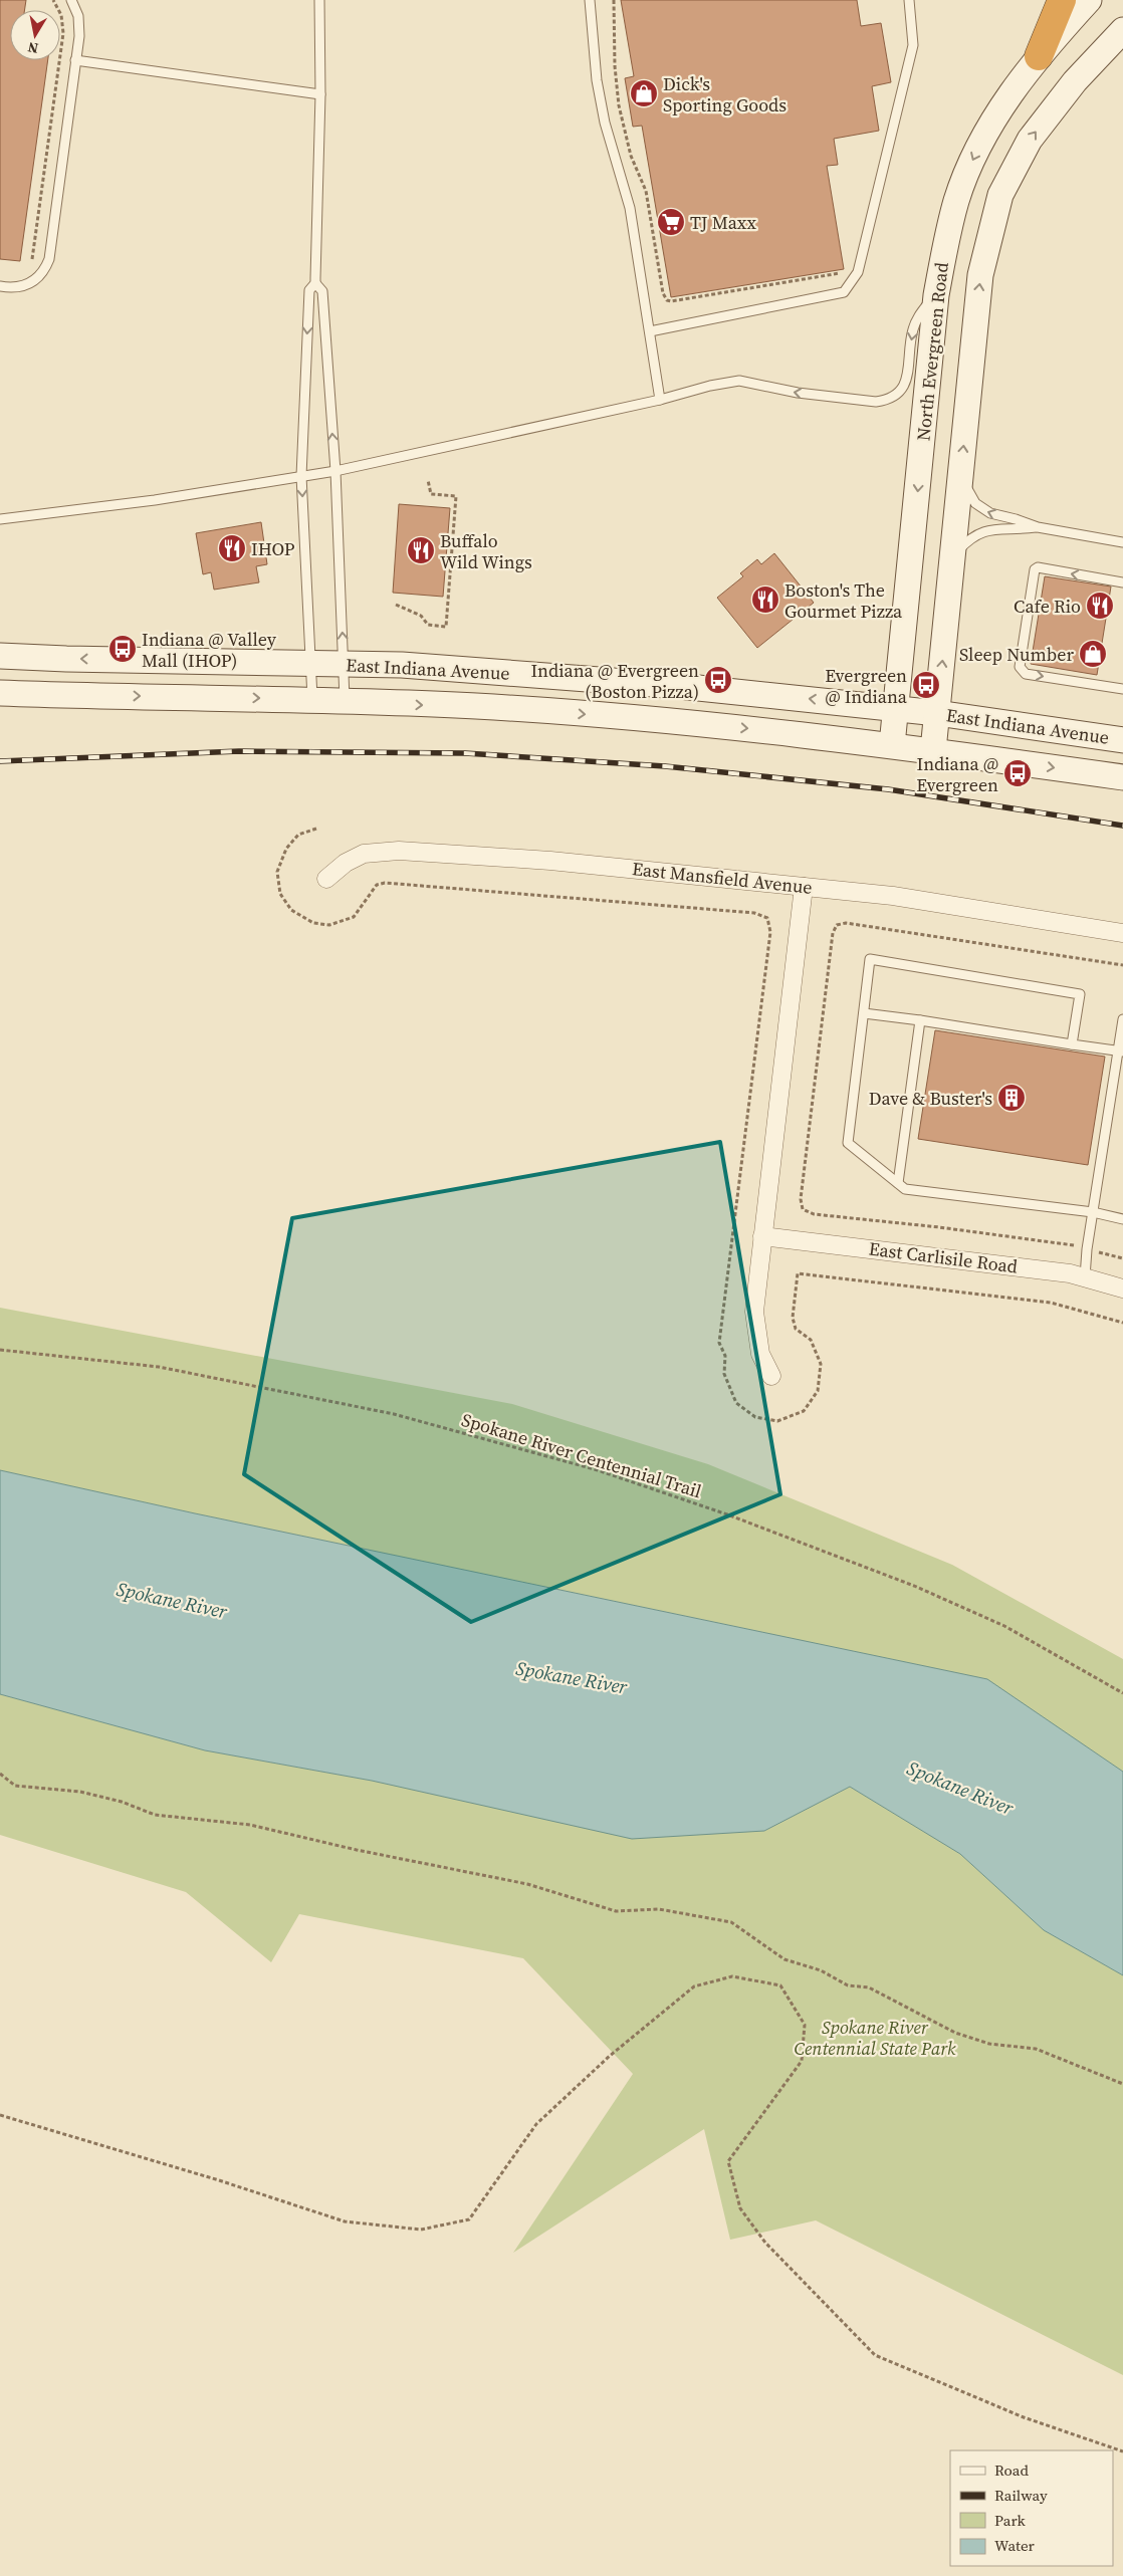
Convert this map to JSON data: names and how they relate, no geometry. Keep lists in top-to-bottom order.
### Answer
{
  "streets": {
    "main road": ["North Evergreen Road", "East Indiana Avenue"],
    "street": ["East Mansfield Avenue", "East Carlisile Road"],
    "path": ["Spokane River Centennial Trail"]
  },
  "crossings": [
    ["North Evergreen Road", "East Indiana Avenue"]
  ],
  "water": ["Spokane River"],
  "parks": ["Spokane River Centennial State Park"],
  "places": {
    "shop": ["Dick's Sporting Goods", "Sleep Number"],
    "supermarket": ["TJ Maxx"],
    "restaurant": [
      "IHOP",
      "Buffalo Wild Wings",
      "Boston's The Gourmet Pizza",
      "Cafe Rio"
    ],
    "bus stop": [
      "Indiana @ Valley Mall (IHOP)",
      "Indiana @ Evergreen (Boston Pizza)",
      "Evergreen @ Indiana",
      "Indiana @ Evergreen"
    ],
    "building": ["Dave & Buster's"]
  },
  "legend": [
    "Road",
    "Railway",
    "Park",
    "Water"
  ],
  "north": "bottom"
}
